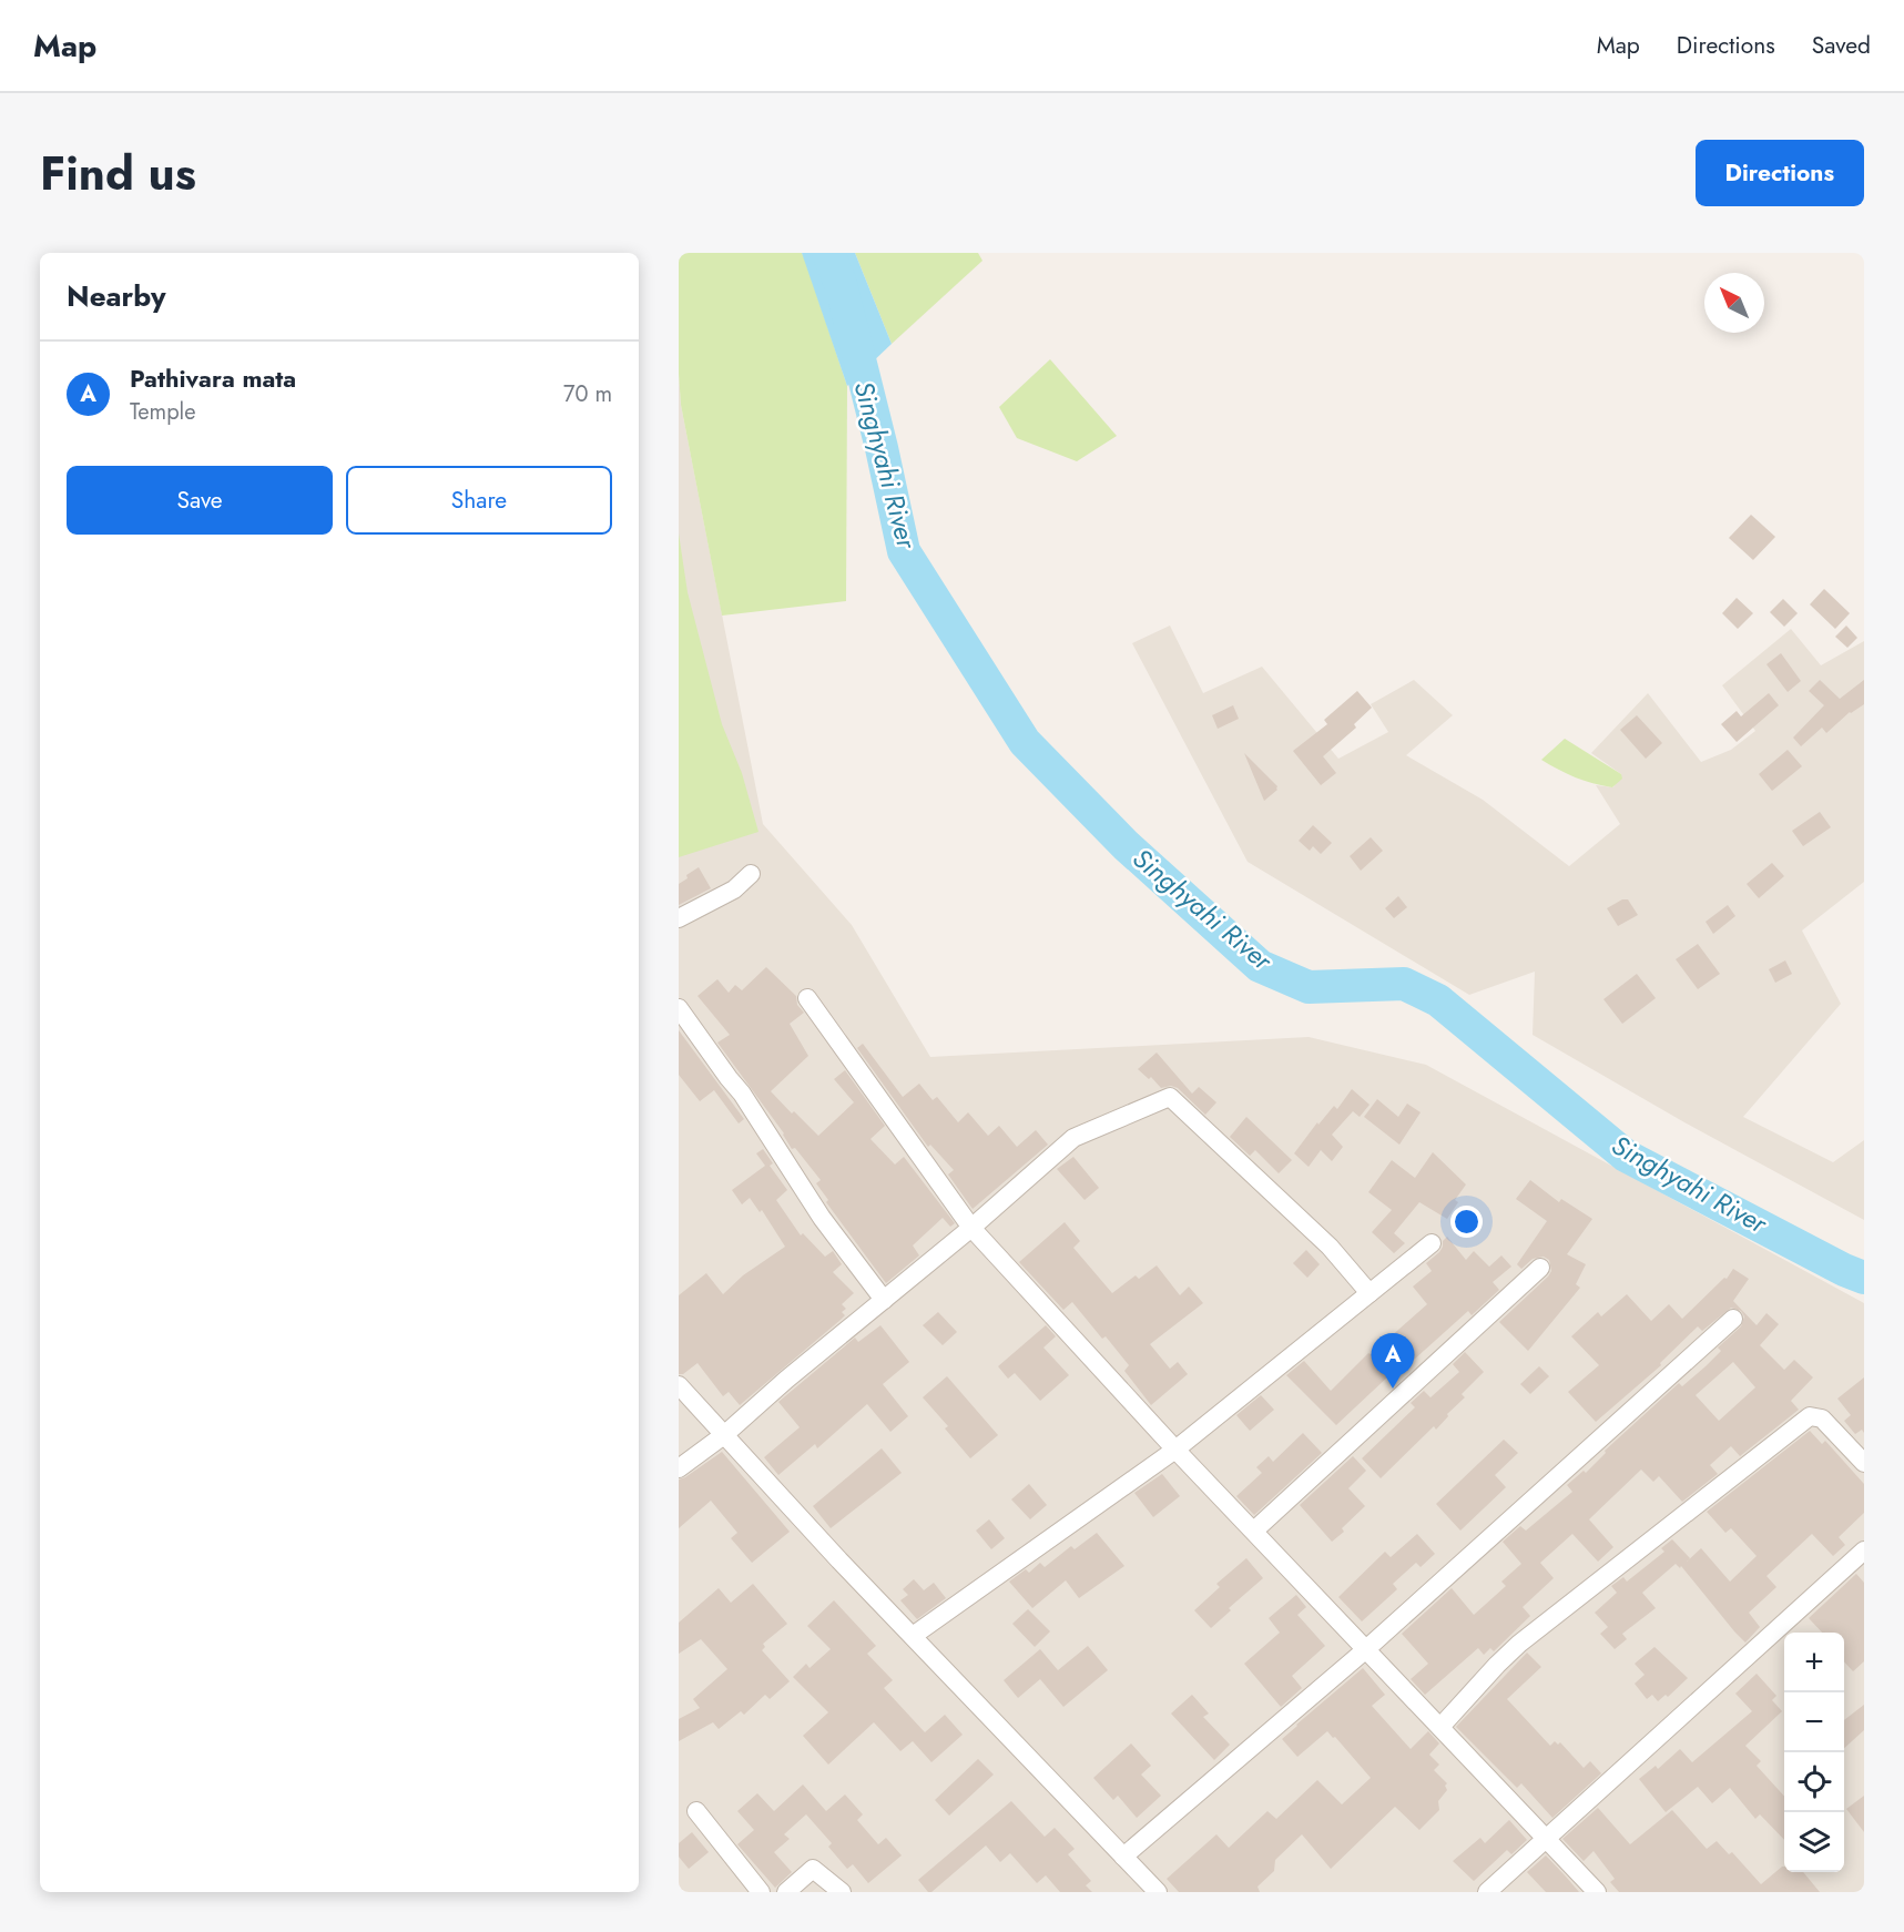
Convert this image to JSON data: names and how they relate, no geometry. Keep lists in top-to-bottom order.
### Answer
{
  "water": ["Singhyahi River"],
  "north": "top left",
  "page": {
    "header": "Map",
    "nav": ["Map", "Directions", "Saved"],
    "title": "Find us",
    "buttons": [
      "Directions",
      ["Save", "Share"]
    ],
    "heading": "Nearby",
    "list": [
      {
        "mark": "A",
        "name": "Pathivara mata",
        "note": "Temple",
        "value": "70 m"
      }
    ],
    "pins": "A",
    "map_buttons": ["+", "−"]
  }
}
